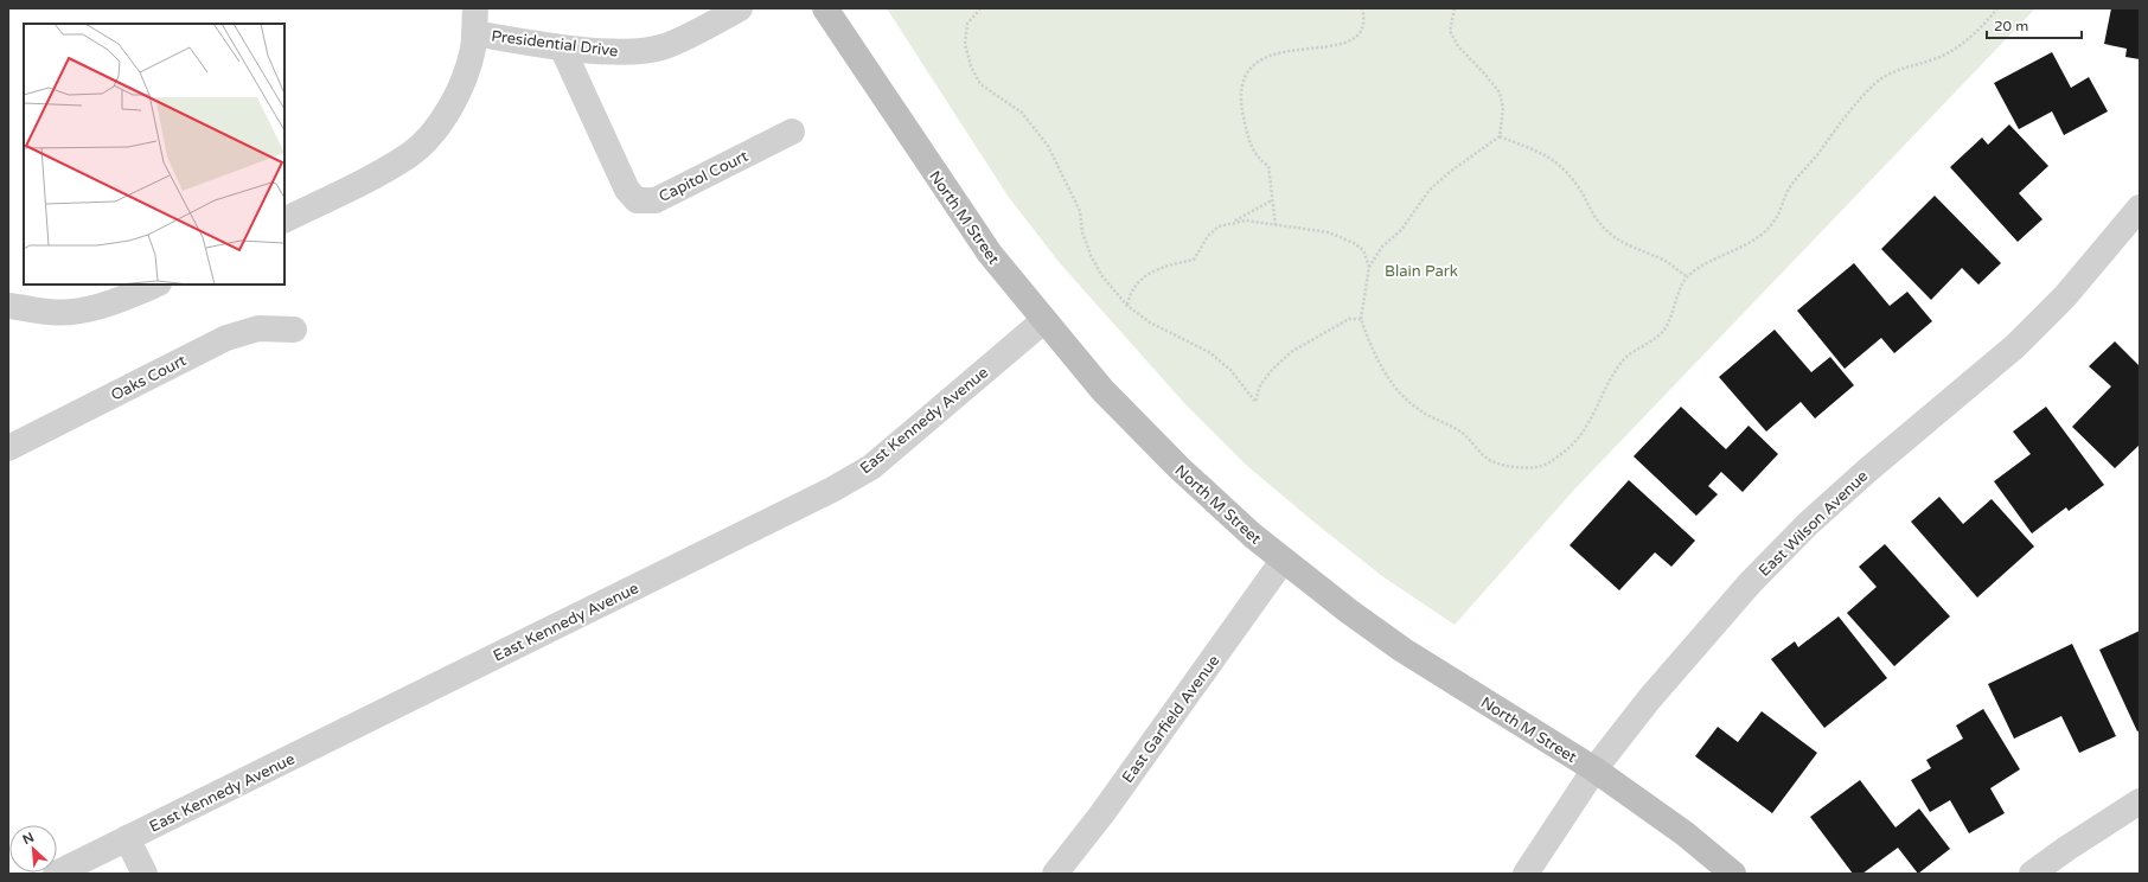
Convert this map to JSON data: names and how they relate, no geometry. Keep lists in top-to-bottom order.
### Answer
{
  "streets": {
    "street": [
      "Presidential Drive",
      "Capitol Court",
      "North M Street",
      "Oaks Court",
      "East Kennedy Avenue",
      "East Wilson Avenue",
      "East Garfield Avenue"
    ]
  },
  "crossings": [
    ["Presidential Drive", "Capitol Court"],
    ["North M Street", "East Kennedy Avenue"],
    ["North M Street", "East Wilson Avenue"],
    ["North M Street", "East Garfield Avenue"]
  ],
  "parks": ["Blain Park"],
  "scale_bar": "20 m",
  "north": "top left"
}
